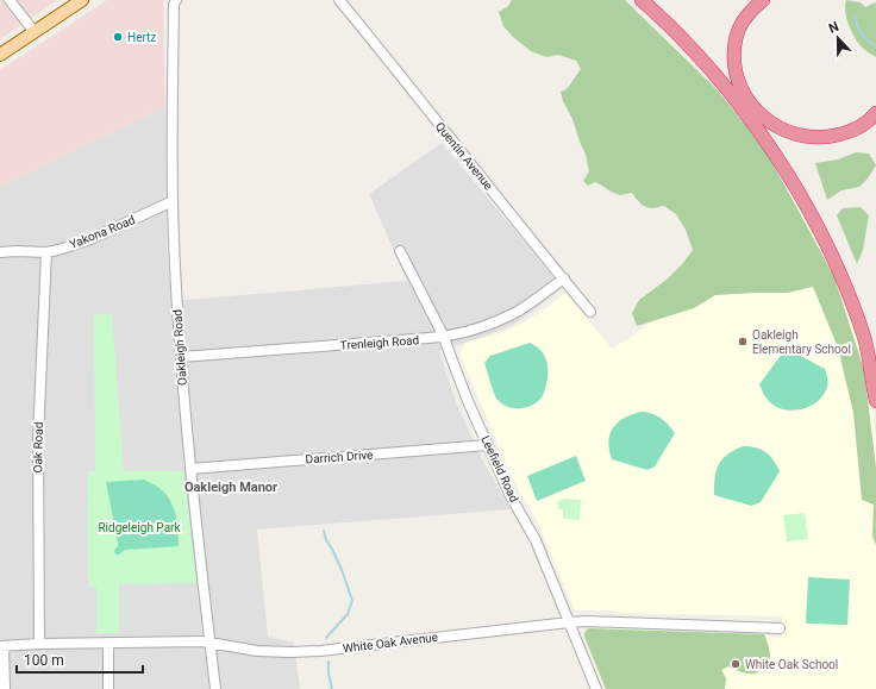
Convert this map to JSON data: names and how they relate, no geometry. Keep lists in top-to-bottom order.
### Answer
{
  "streets": {
    "street": [
      "Quentin Avenue",
      "Yakona Road",
      "Trenleigh Road",
      "Oakleigh Road",
      "Oak Road",
      "Darrich Drive",
      "Leefield Road",
      "White Oak Avenue"
    ]
  },
  "crossings": [
    ["Quentin Avenue", "Trenleigh Road"],
    ["Yakona Road", "Oakleigh Road"],
    ["Yakona Road", "Oak Road"],
    ["Trenleigh Road", "Oakleigh Road"],
    ["Trenleigh Road", "Leefield Road"],
    ["Oakleigh Road", "Darrich Drive"],
    ["Oakleigh Road", "White Oak Avenue"],
    ["Oak Road", "White Oak Avenue"],
    ["Darrich Drive", "Leefield Road"],
    ["Leefield Road", "White Oak Avenue"]
  ],
  "districts": ["Oakleigh Manor"],
  "parks": ["Ridgeleigh Park"],
  "places": ["Hertz", "Oakleigh Elementary School", "White Oak School"],
  "scale_bar": "100 m",
  "north": "top"
}
